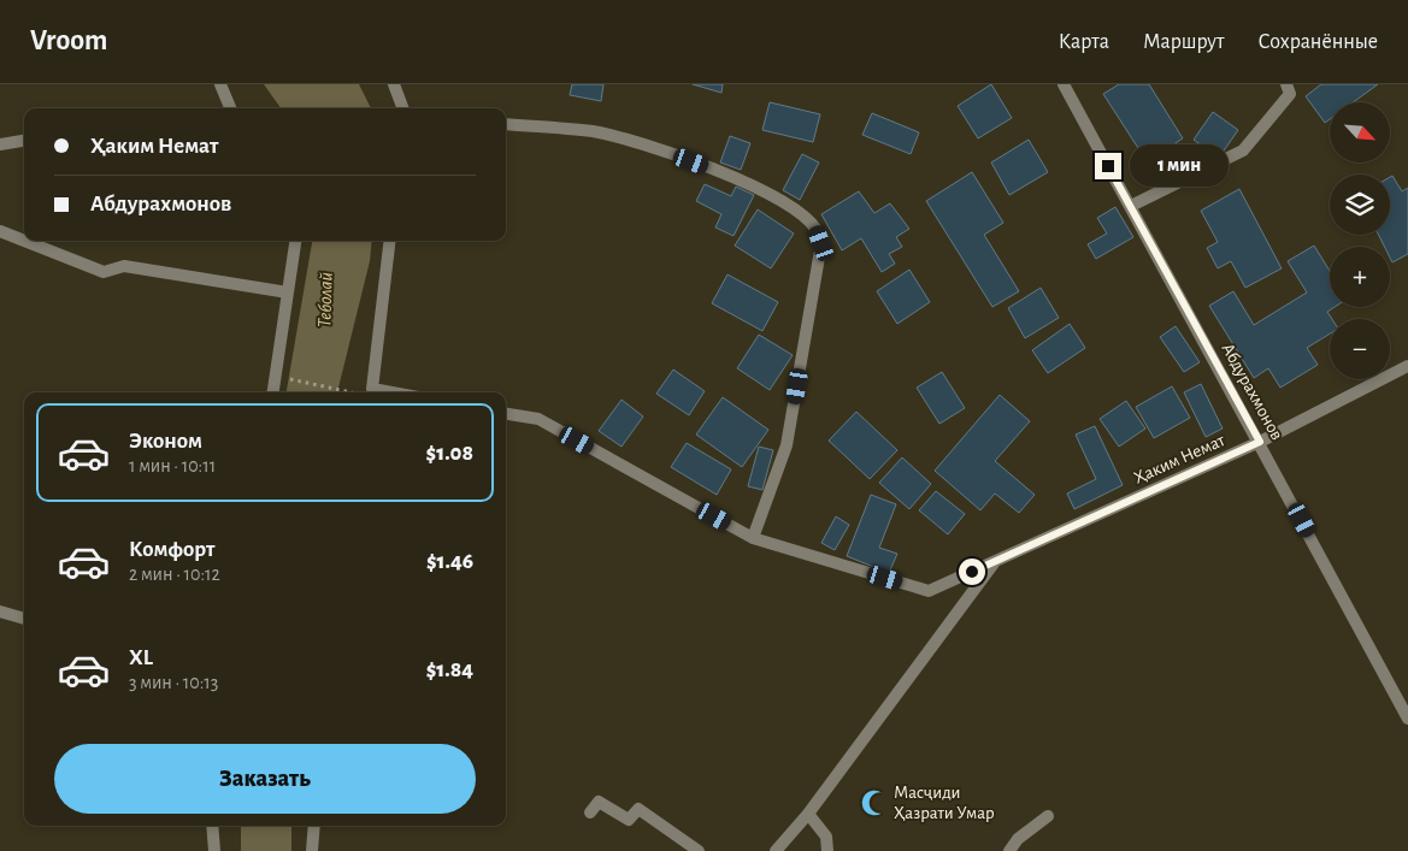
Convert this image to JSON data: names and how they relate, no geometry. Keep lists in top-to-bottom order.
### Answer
{
  "streets": {
    "street": ["Абдурахмонов", "Ҳаким Немат"]
  },
  "crossings": [
    ["Абдурахмонов", "Ҳаким Немат"]
  ],
  "water": ["Теболай"],
  "places": {
    "mosque": ["Масҷиди Ҳазрати Умар"]
  },
  "north": "bottom right",
  "page": {
    "header": "Vroom",
    "nav": ["Карта", "Маршрут", "Сохранённые"],
    "map_buttons": ["+", "−"],
    "banner": ["Ҳаким Немат", "Абдурахмонов"],
    "bubble": "1 мин",
    "list": [
      {
        "name": "Эконом",
        "note": "1 мин · 10:11",
        "value": "$1.08"
      },
      {
        "name": "Комфорт",
        "note": "2 мин · 10:12",
        "value": "$1.46"
      },
      {
        "name": "XL",
        "note": "3 мин · 10:13",
        "value": "$1.84"
      }
    ],
    "buttons": "Заказать"
  }
}
